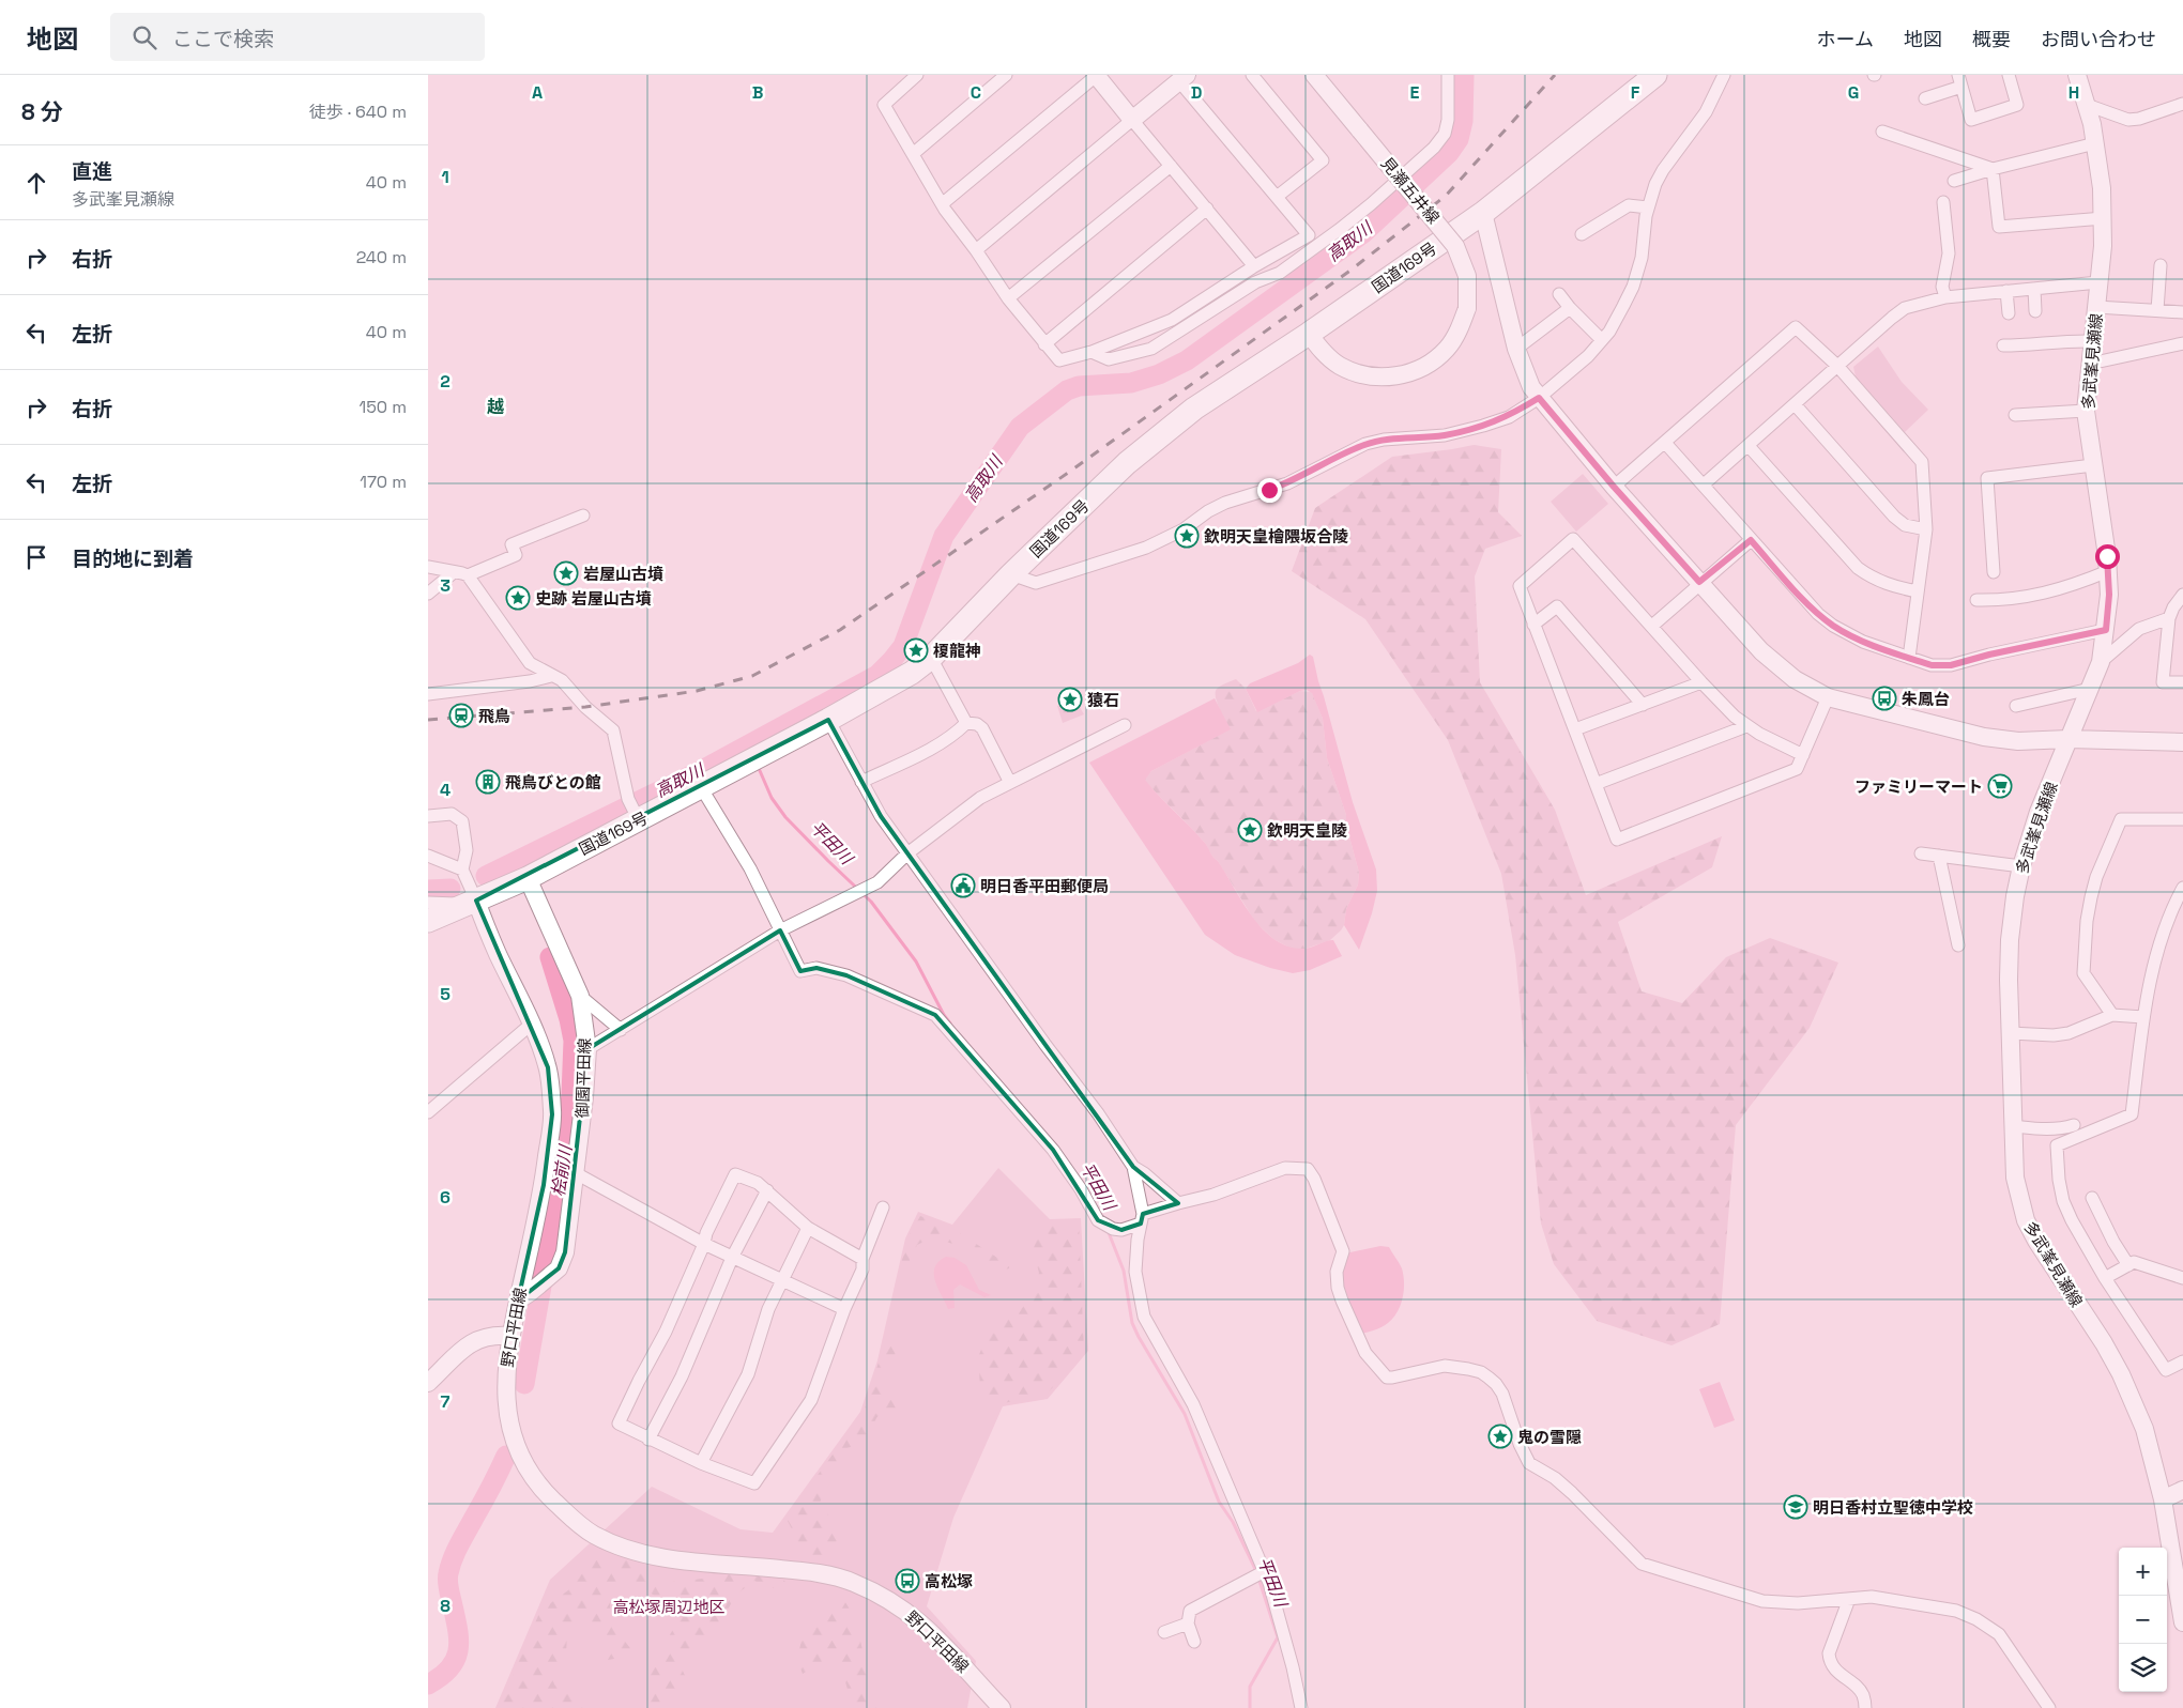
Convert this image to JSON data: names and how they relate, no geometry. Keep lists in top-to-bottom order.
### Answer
{
  "streets": {
    "highway": ["国道169号"],
    "main road": [
      "見瀬五井線",
      "多武峯見瀬線",
      "御園平田線",
      "野口平田線"
    ]
  },
  "crossings": [
    ["見瀬五井線", "国道169号"],
    ["国道169号", "御園平田線"],
    ["国道169号", "野口平田線"],
    ["御園平田線", "野口平田線"]
  ],
  "districts": ["越"],
  "water": ["高取川", "平田川", "桧前川"],
  "parks": ["高松塚周辺地区"],
  "places": {
    "place": [
      "欽明天皇檜隈坂合陵",
      "岩屋山古墳",
      "史跡 岩屋山古墳",
      "榎龍神",
      "猿石",
      "欽明天皇陵",
      "鬼の雪隠"
    ],
    "bus stop": ["朱鳳台", "高松塚"],
    "station": ["飛鳥"],
    "building": ["飛鳥びとの館"],
    "supermarket": ["ファミリーマート"],
    "public building": ["明日香平田郵便局"],
    "school or university": ["明日香村立聖徳中学校"]
  },
  "page": {
    "header": "地図",
    "search": "ここで検索",
    "nav": [
      "ホーム",
      "地図",
      "概要",
      "お問い合わせ"
    ],
    "heading": ["8 分", "徒歩 · 640 m"],
    "list": [
      ["直進", "多武峯見瀬線", "40 m"],
      ["右折", "240 m"],
      ["左折", "40 m"],
      ["右折", "150 m"],
      ["左折", "170 m"],
      "目的地に到着"
    ],
    "map_buttons": ["+", "−"]
  },
  "grid": {
    "columns": [
      "A",
      "B",
      "C",
      "D",
      "E",
      "F",
      "G",
      "H"
    ],
    "rows": [
      "1",
      "2",
      "3",
      "4",
      "5",
      "6",
      "7",
      "8"
    ]
  }
}
